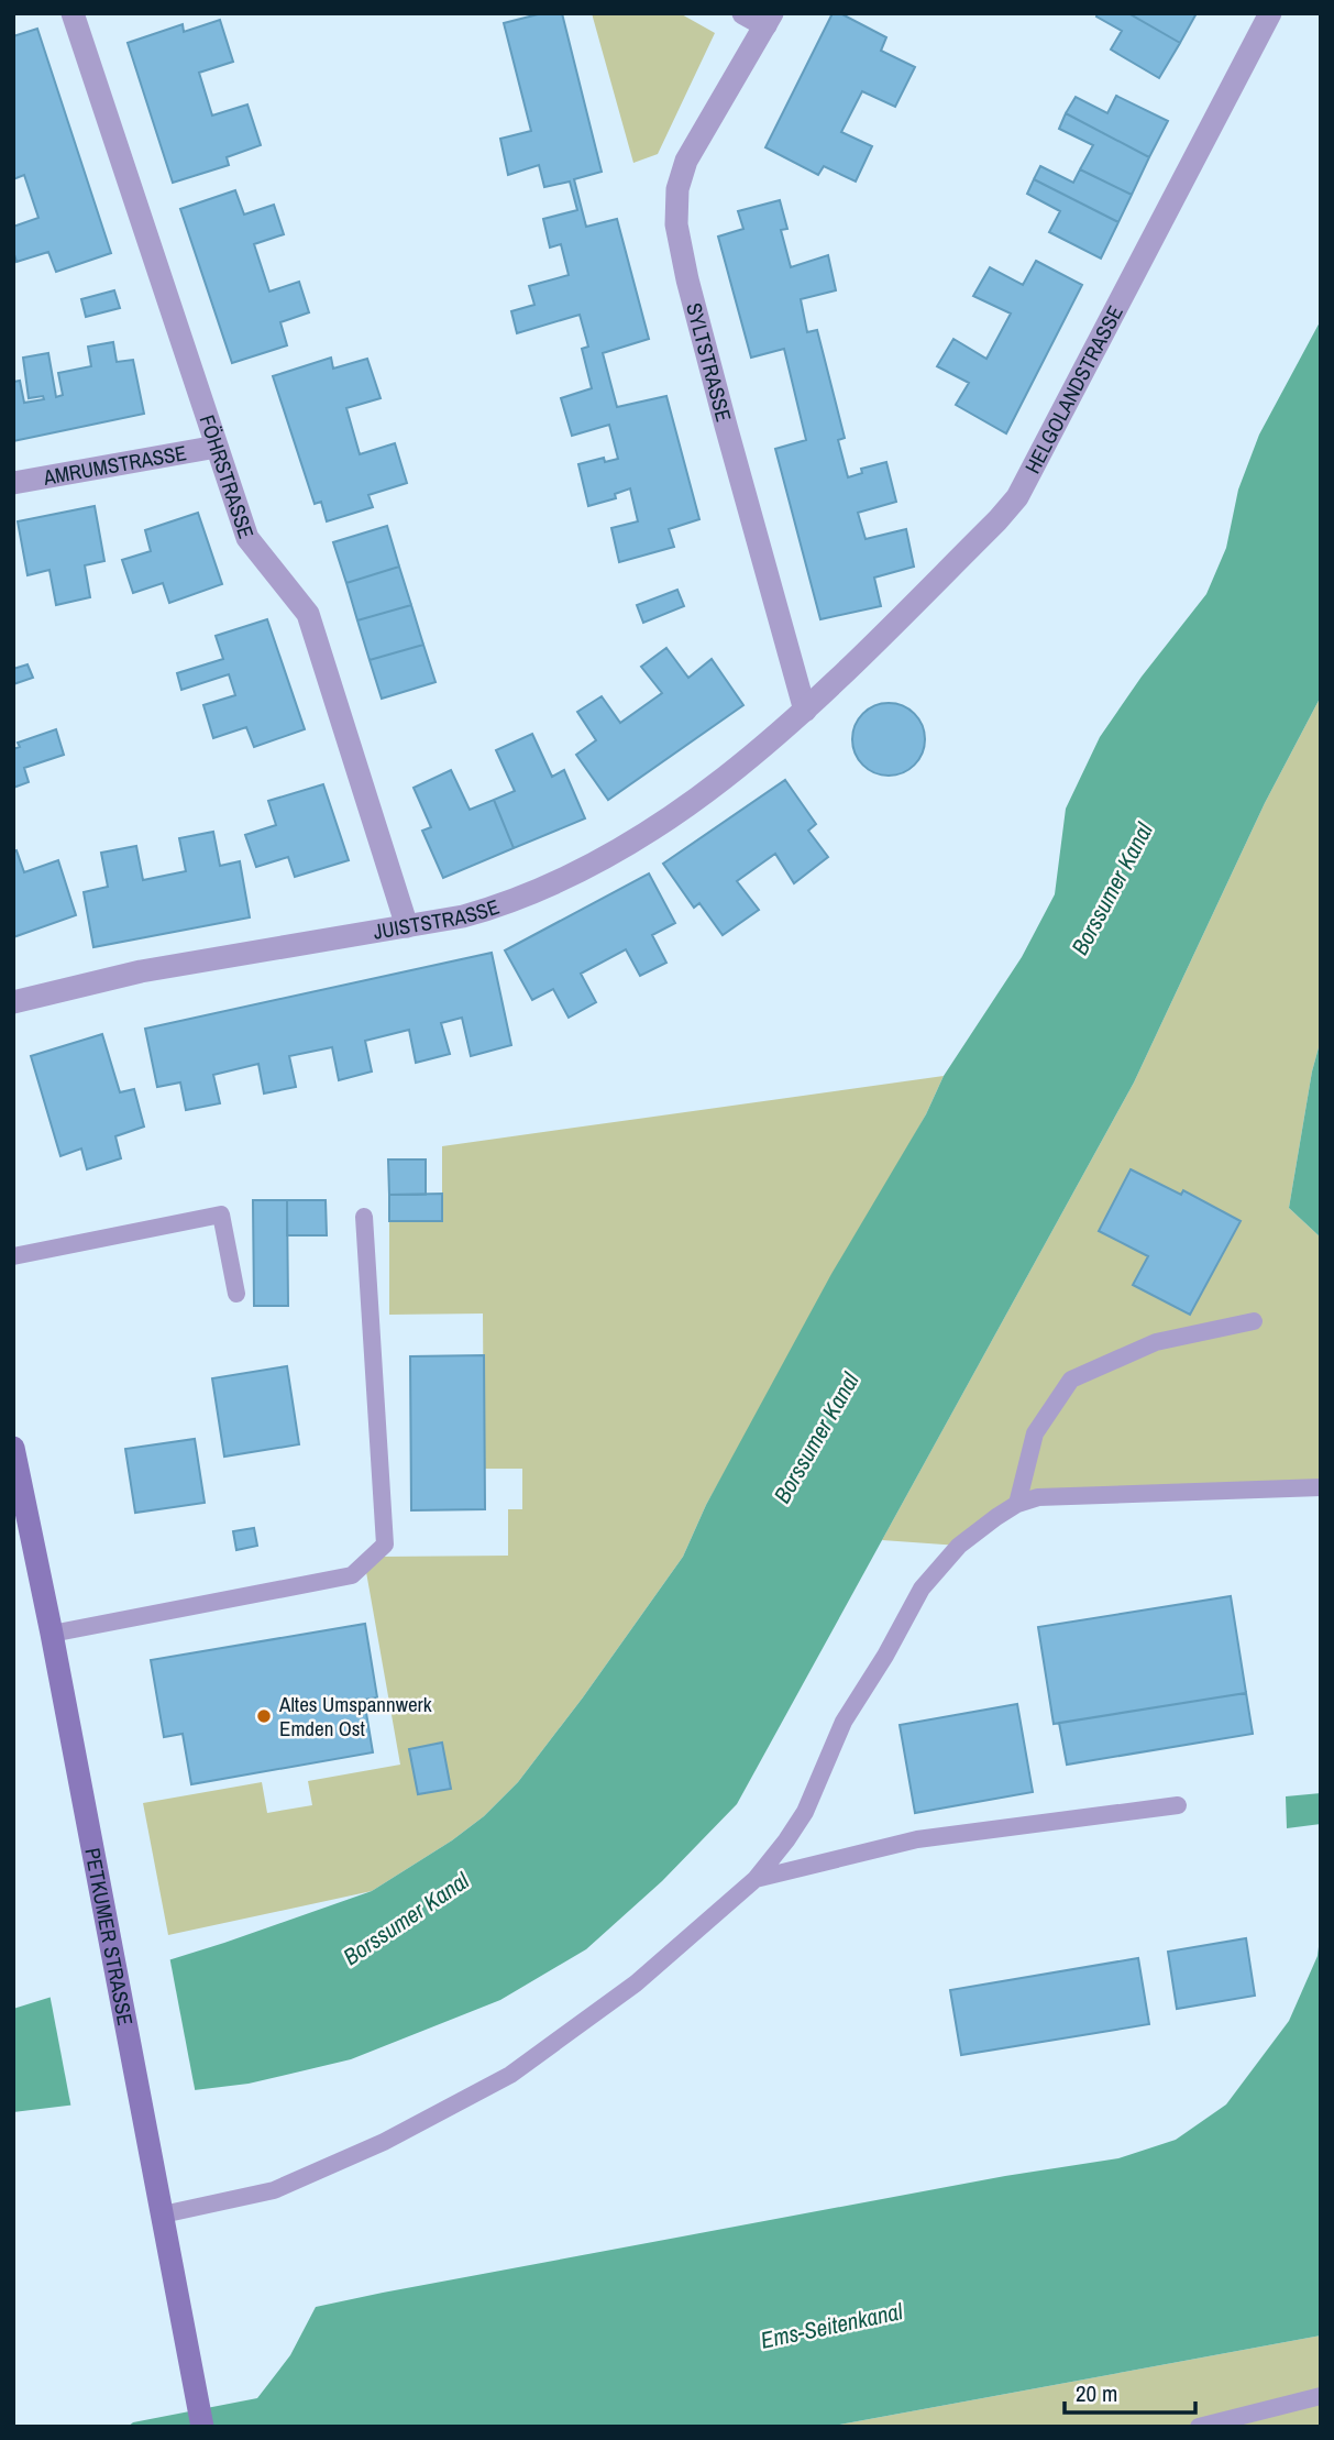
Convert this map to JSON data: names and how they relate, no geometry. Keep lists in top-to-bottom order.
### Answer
{
  "streets": {
    "main road": ["PETKUMER STRASSE"],
    "street": [
      "SYLTSTRASSE",
      "HELGOLANDSTRASSE",
      "AMRUMSTRASSE",
      "FÖHRSTRASSE",
      "JUISTSTRASSE"
    ]
  },
  "crossings": [
    ["SYLTSTRASSE", "HELGOLANDSTRASSE"],
    ["SYLTSTRASSE", "JUISTSTRASSE"],
    ["HELGOLANDSTRASSE", "JUISTSTRASSE"],
    ["AMRUMSTRASSE", "FÖHRSTRASSE"],
    ["FÖHRSTRASSE", "JUISTSTRASSE"]
  ],
  "water": ["Borssumer Kanal", "Ems-Seitenkanal"],
  "places": ["Altes Umspannwerk Emden Ost"],
  "scale_bar": "20 m"
}
